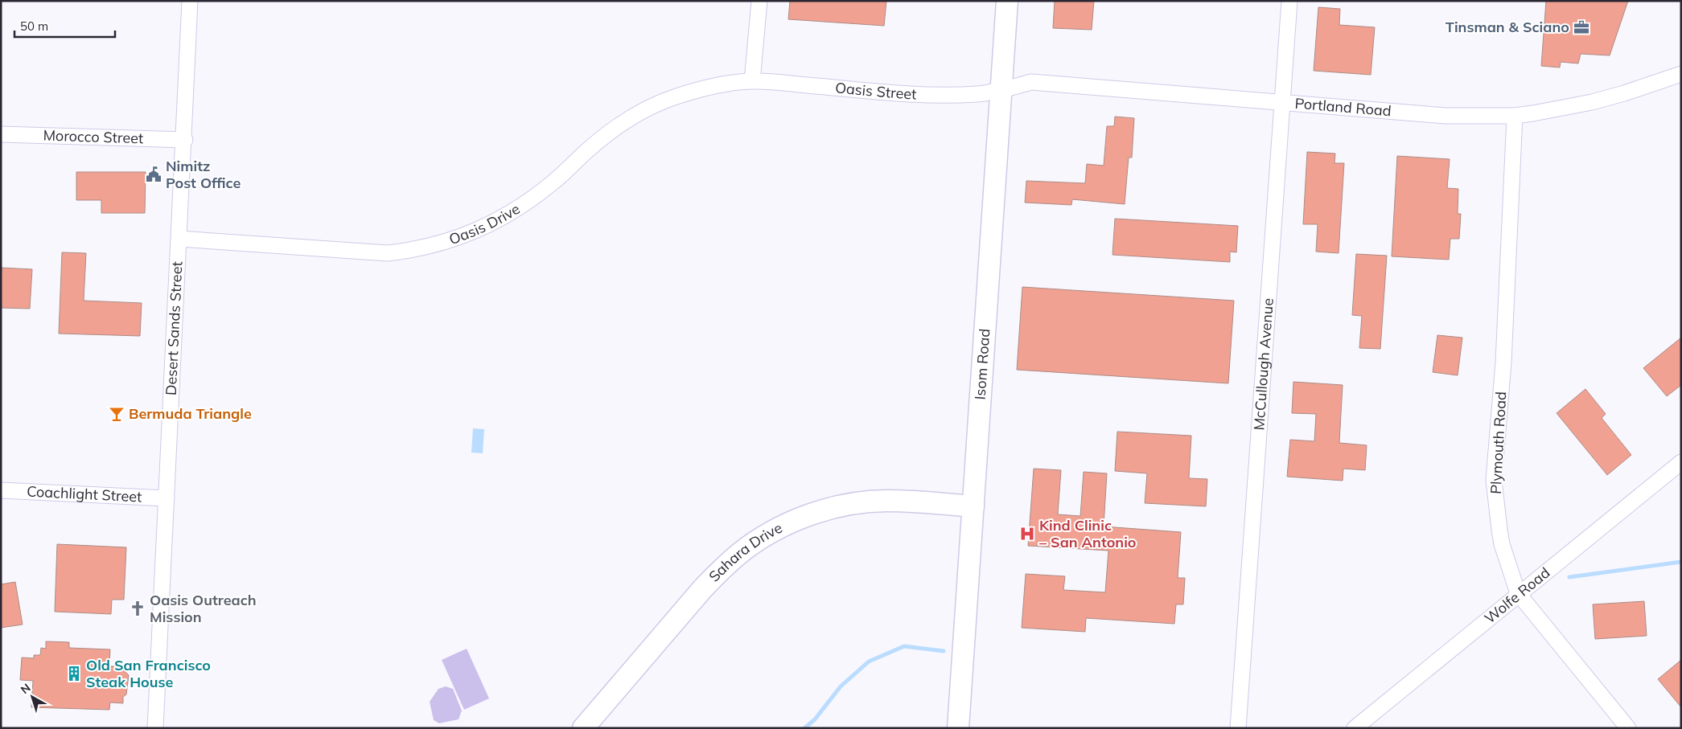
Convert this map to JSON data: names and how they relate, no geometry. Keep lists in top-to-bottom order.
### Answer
{
  "streets": {
    "street": [
      "Oasis Street",
      "Portland Road",
      "Morocco Street",
      "Oasis Drive",
      "Desert Sands Street",
      "Isom Road",
      "McCullough Avenue",
      "Plymouth Road",
      "Coachlight Street",
      "Sahara Drive",
      "Wolfe Road"
    ]
  },
  "crossings": [
    ["Oasis Street", "Portland Road"],
    ["Oasis Street", "Oasis Drive"],
    ["Oasis Street", "Isom Road"],
    ["Portland Road", "Isom Road"],
    ["Portland Road", "McCullough Avenue"],
    ["Portland Road", "Plymouth Road"],
    ["Morocco Street", "Desert Sands Street"],
    ["Oasis Drive", "Desert Sands Street"],
    ["Desert Sands Street", "Coachlight Street"],
    ["Isom Road", "Sahara Drive"],
    ["Plymouth Road", "Wolfe Road"]
  ],
  "places": {
    "office": ["Tinsman & Sciano"],
    "public building": ["Nimitz Post Office"],
    "bar": ["Bermuda Triangle"],
    "hospital": ["Kind Clinic – San Antonio"],
    "church": ["Oasis Outreach Mission"],
    "building": ["Old San Francisco Steak House"]
  },
  "scale_bar": "50 m",
  "north": "top left"
}
